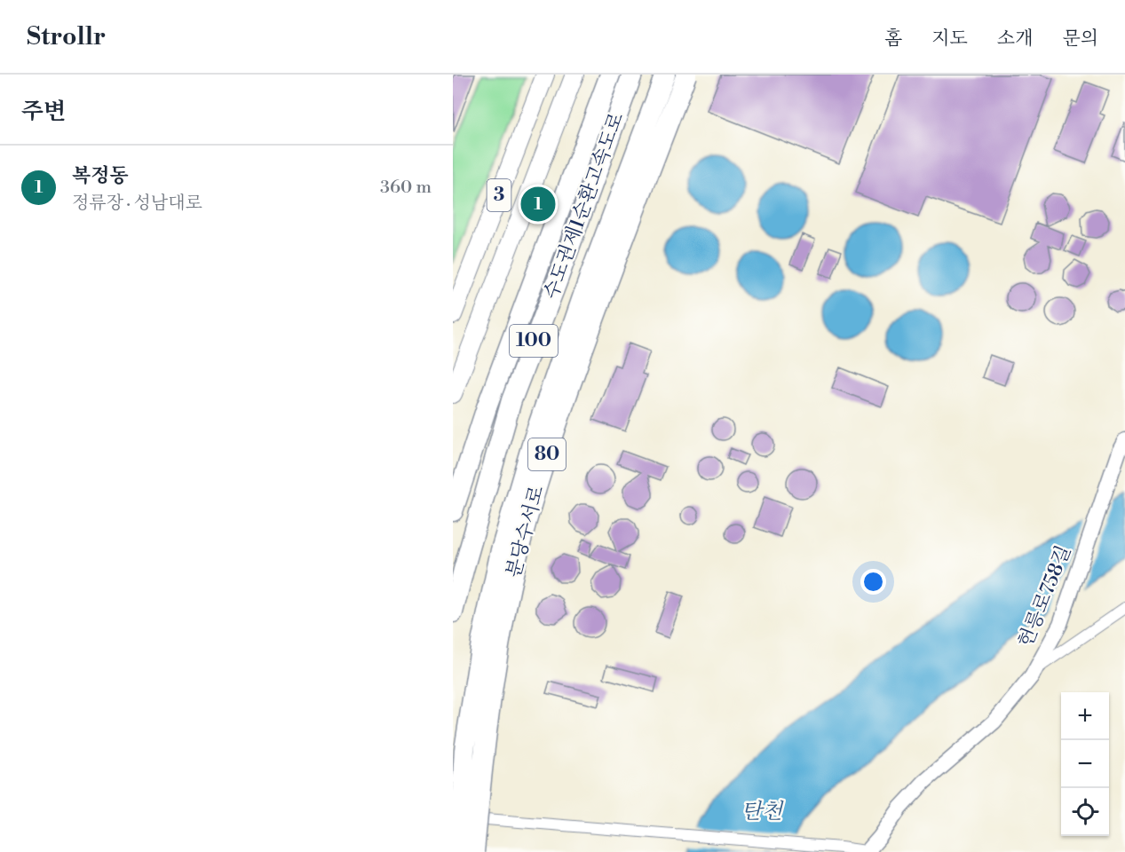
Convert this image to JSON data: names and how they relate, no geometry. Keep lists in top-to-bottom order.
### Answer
{
  "streets": {
    "highway": [
      "수도권제1순환고속도로",
      "100",
      "80",
      "분당수서로"
    ],
    "main road": ["3"],
    "street": ["헌릉로758길"]
  },
  "water": ["탄천"],
  "page": {
    "header": "Strollr",
    "nav": [
      "홈",
      "지도",
      "소개",
      "문의"
    ],
    "heading": "주변",
    "list": [
      {
        "mark": "1",
        "name": "복정동",
        "note": "정류장 · 성남대로",
        "value": "360 m"
      }
    ],
    "pins": "1",
    "map_buttons": ["+", "−"]
  }
}
